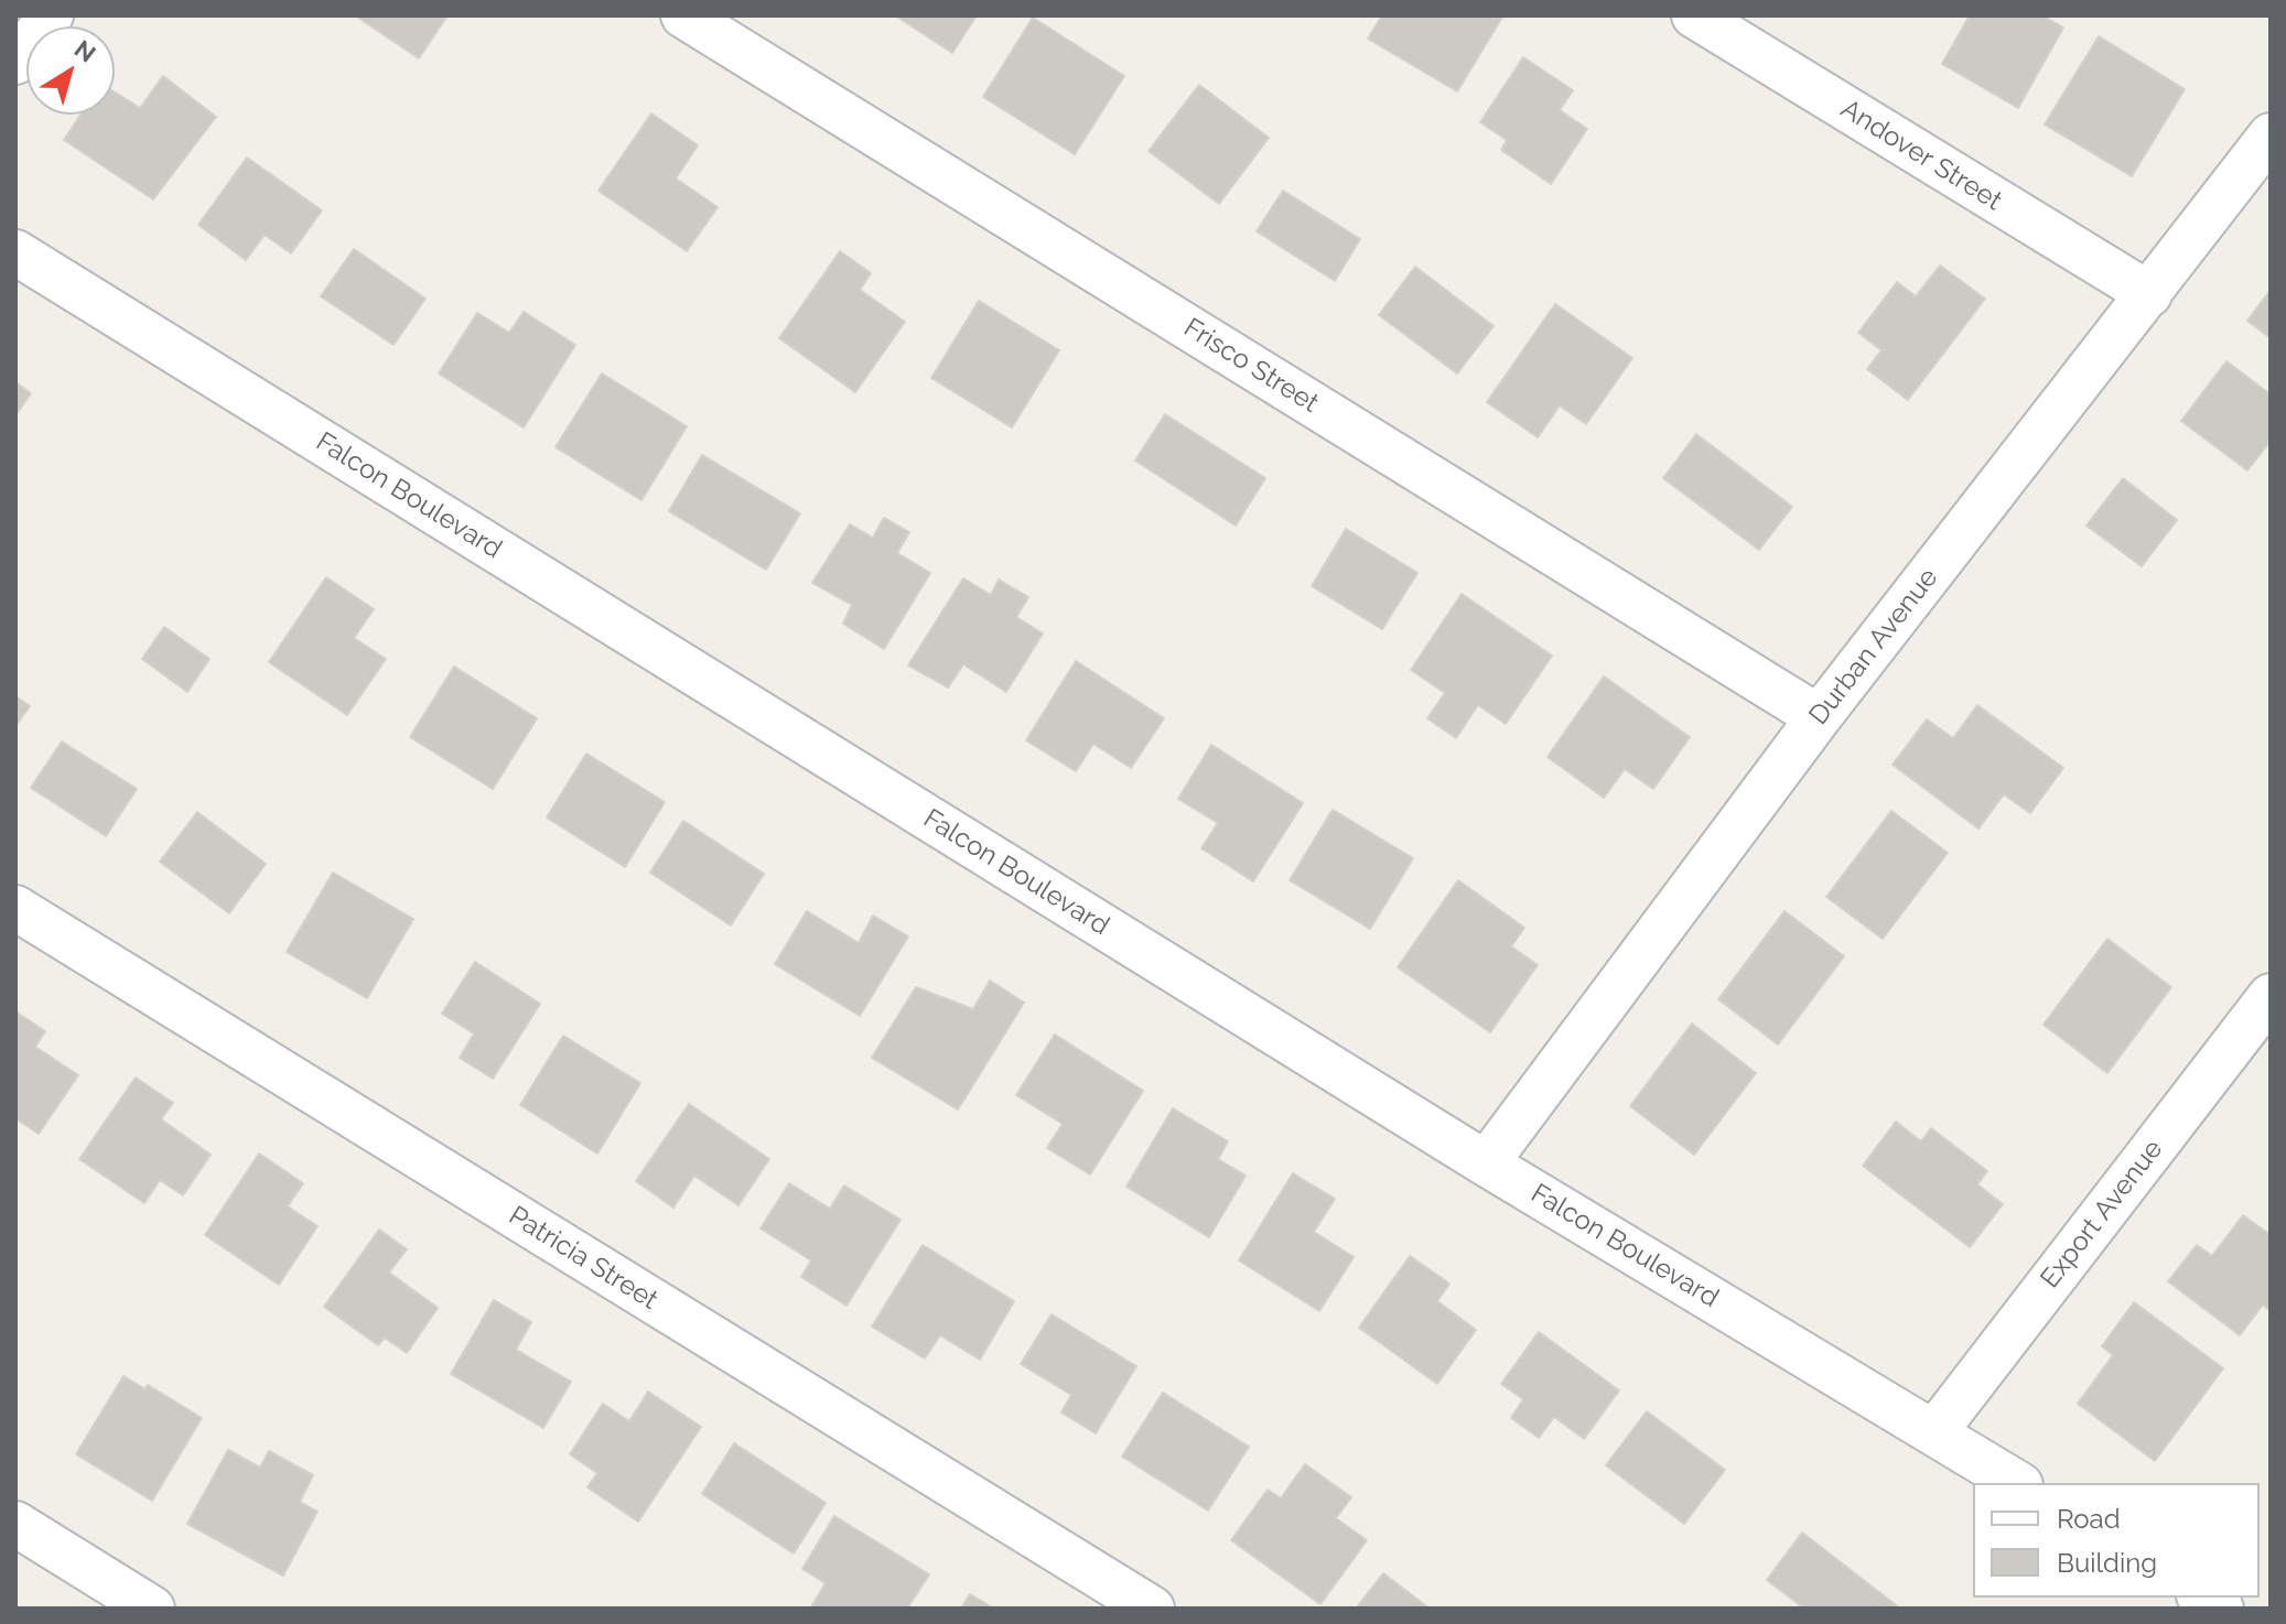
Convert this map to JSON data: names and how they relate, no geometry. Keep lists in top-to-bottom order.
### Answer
{
  "streets": {
    "street": [
      "Andover Street",
      "Frisco Street",
      "Falcon Boulevard",
      "Durban Avenue",
      "Export Avenue",
      "Patricia Street"
    ]
  },
  "crossings": [
    ["Andover Street", "Durban Avenue"],
    ["Frisco Street", "Durban Avenue"],
    ["Falcon Boulevard", "Durban Avenue"],
    ["Falcon Boulevard", "Export Avenue"]
  ],
  "legend": ["Road", "Building"],
  "north": "top right"
}
